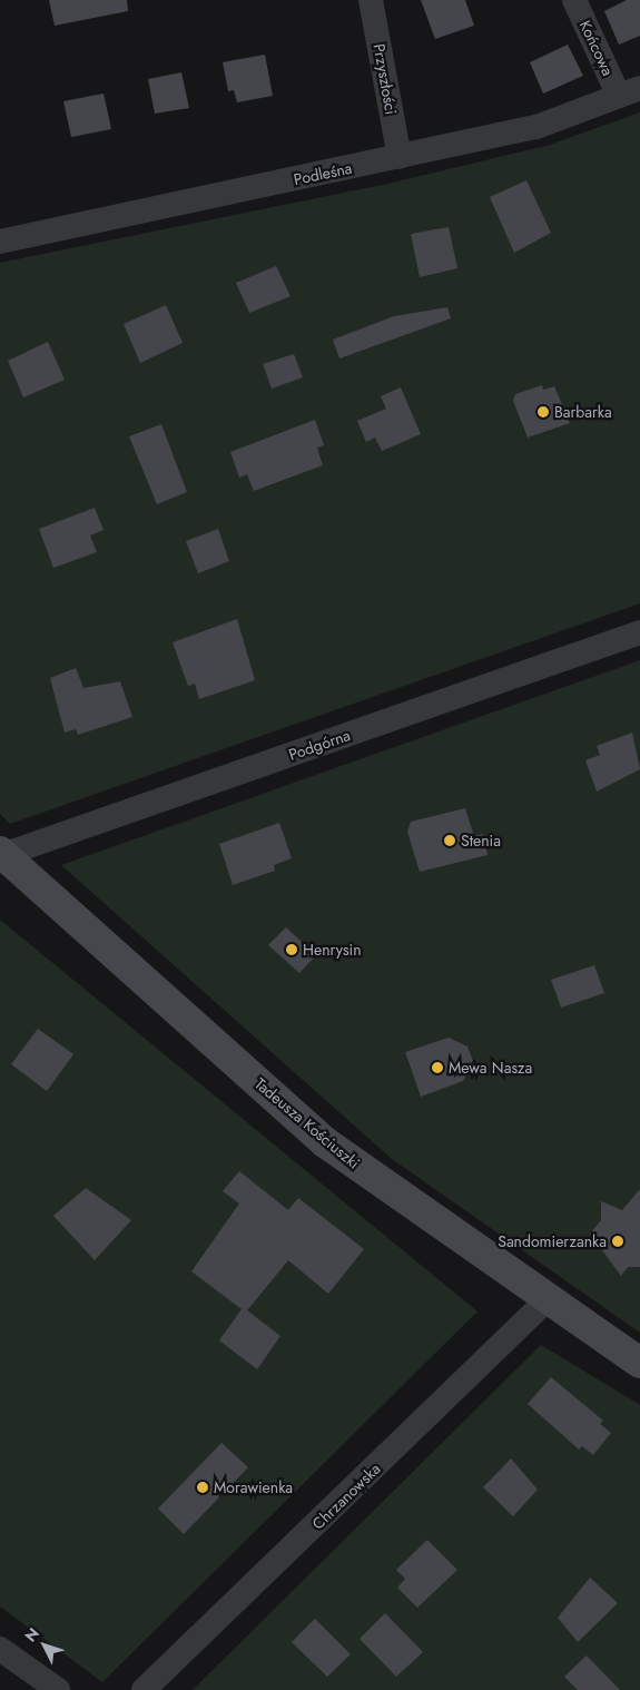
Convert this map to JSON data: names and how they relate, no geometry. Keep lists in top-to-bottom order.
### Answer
{
  "streets": {
    "street": [
      "Końcowa",
      "Przyszłości",
      "Podleśna",
      "Podgórna",
      "Tadeusza Kościuszki",
      "Chrzanowska"
    ]
  },
  "crossings": [
    ["Końcowa", "Podleśna"],
    ["Przyszłości", "Podleśna"],
    ["Podgórna", "Tadeusza Kościuszki"],
    ["Tadeusza Kościuszki", "Chrzanowska"]
  ],
  "places": [
    "Barbarka",
    "Stenia",
    "Henrysin",
    "Mewa Nasza",
    "Sandomierzanka",
    "Morawienka"
  ],
  "north": "top left"
}
